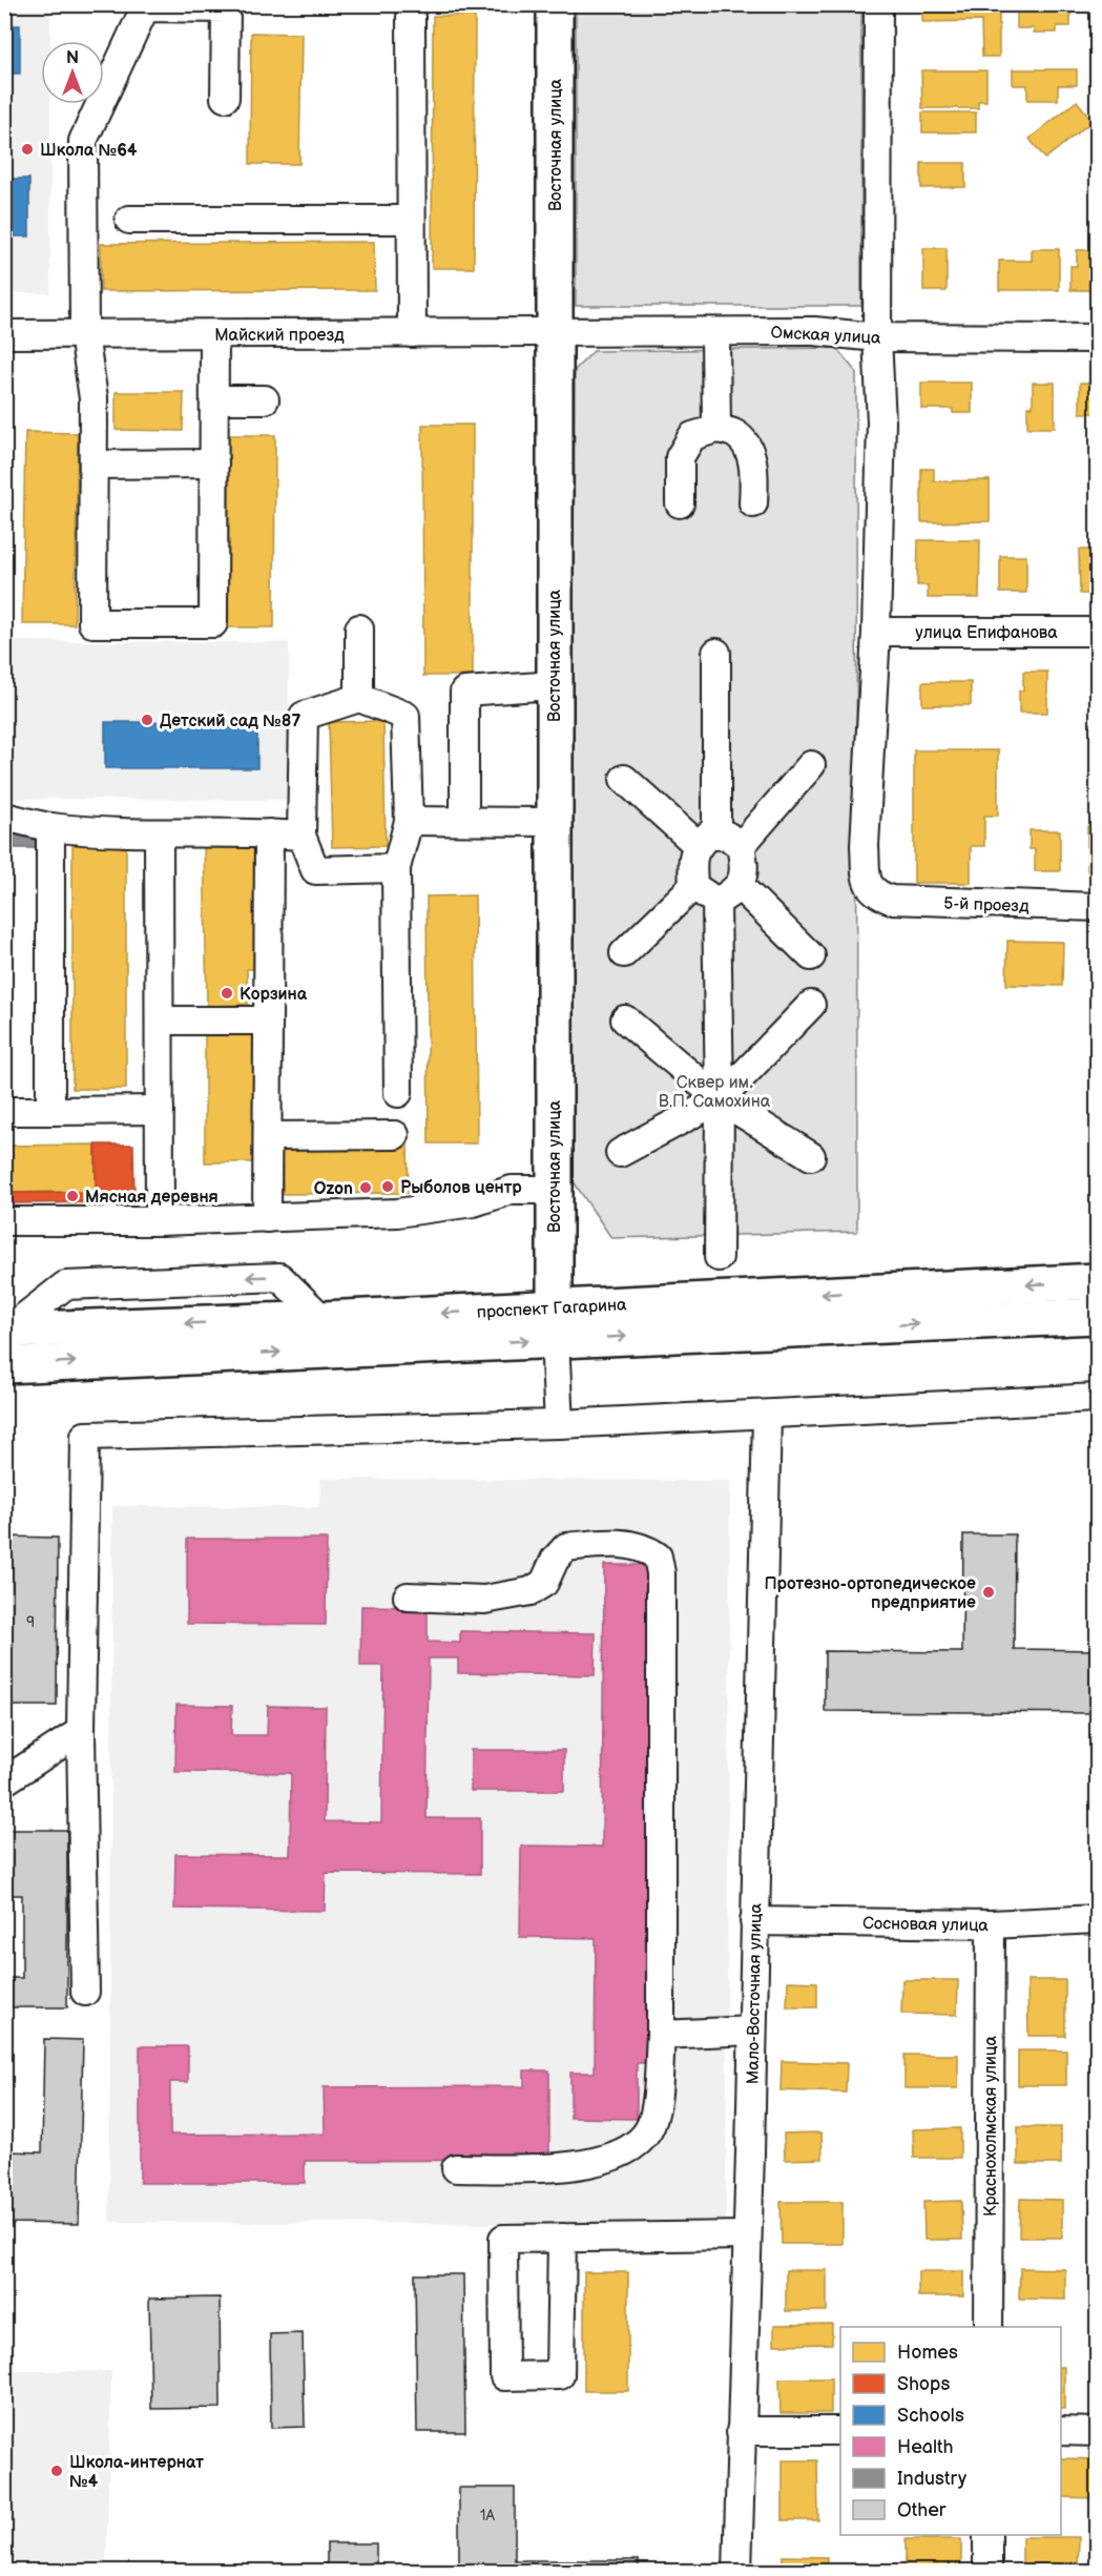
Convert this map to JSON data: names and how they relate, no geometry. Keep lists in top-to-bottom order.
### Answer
{
  "streets": {
    "main road": ["Восточная улица", "проспект Гагарина"],
    "street": [
      "Майский проезд",
      "Омская улица",
      "улица Епифанова",
      "5-й проезд",
      "Сосновая улица",
      "Мало-Восточная улица",
      "Краснохолмская улица"
    ]
  },
  "crossings": [
    ["Восточная улица", "Майский проезд"],
    ["Восточная улица", "Омская улица"],
    ["Восточная улица", "проспект Гагарина"],
    ["Майский проезд", "Омская улица"],
    ["улица Епифанова", "5-й проезд"],
    ["Сосновая улица", "Мало-Восточная улица"],
    ["Сосновая улица", "Краснохолмская улица"]
  ],
  "parks": ["Сквер им. В.П. Самохина"],
  "places": [
    "Школа №64",
    "Детский сад №87",
    "Корзина",
    "Рыболов центр",
    "Ozon",
    "Мясная деревня",
    "Протезно-ортопедическое предприятие",
    "Школа-интернат №4"
  ],
  "house_numbers": ["9", "1А"],
  "legend": [
    "Homes",
    "Shops",
    "Schools",
    "Health",
    "Industry",
    "Other"
  ],
  "north": "top"
}
